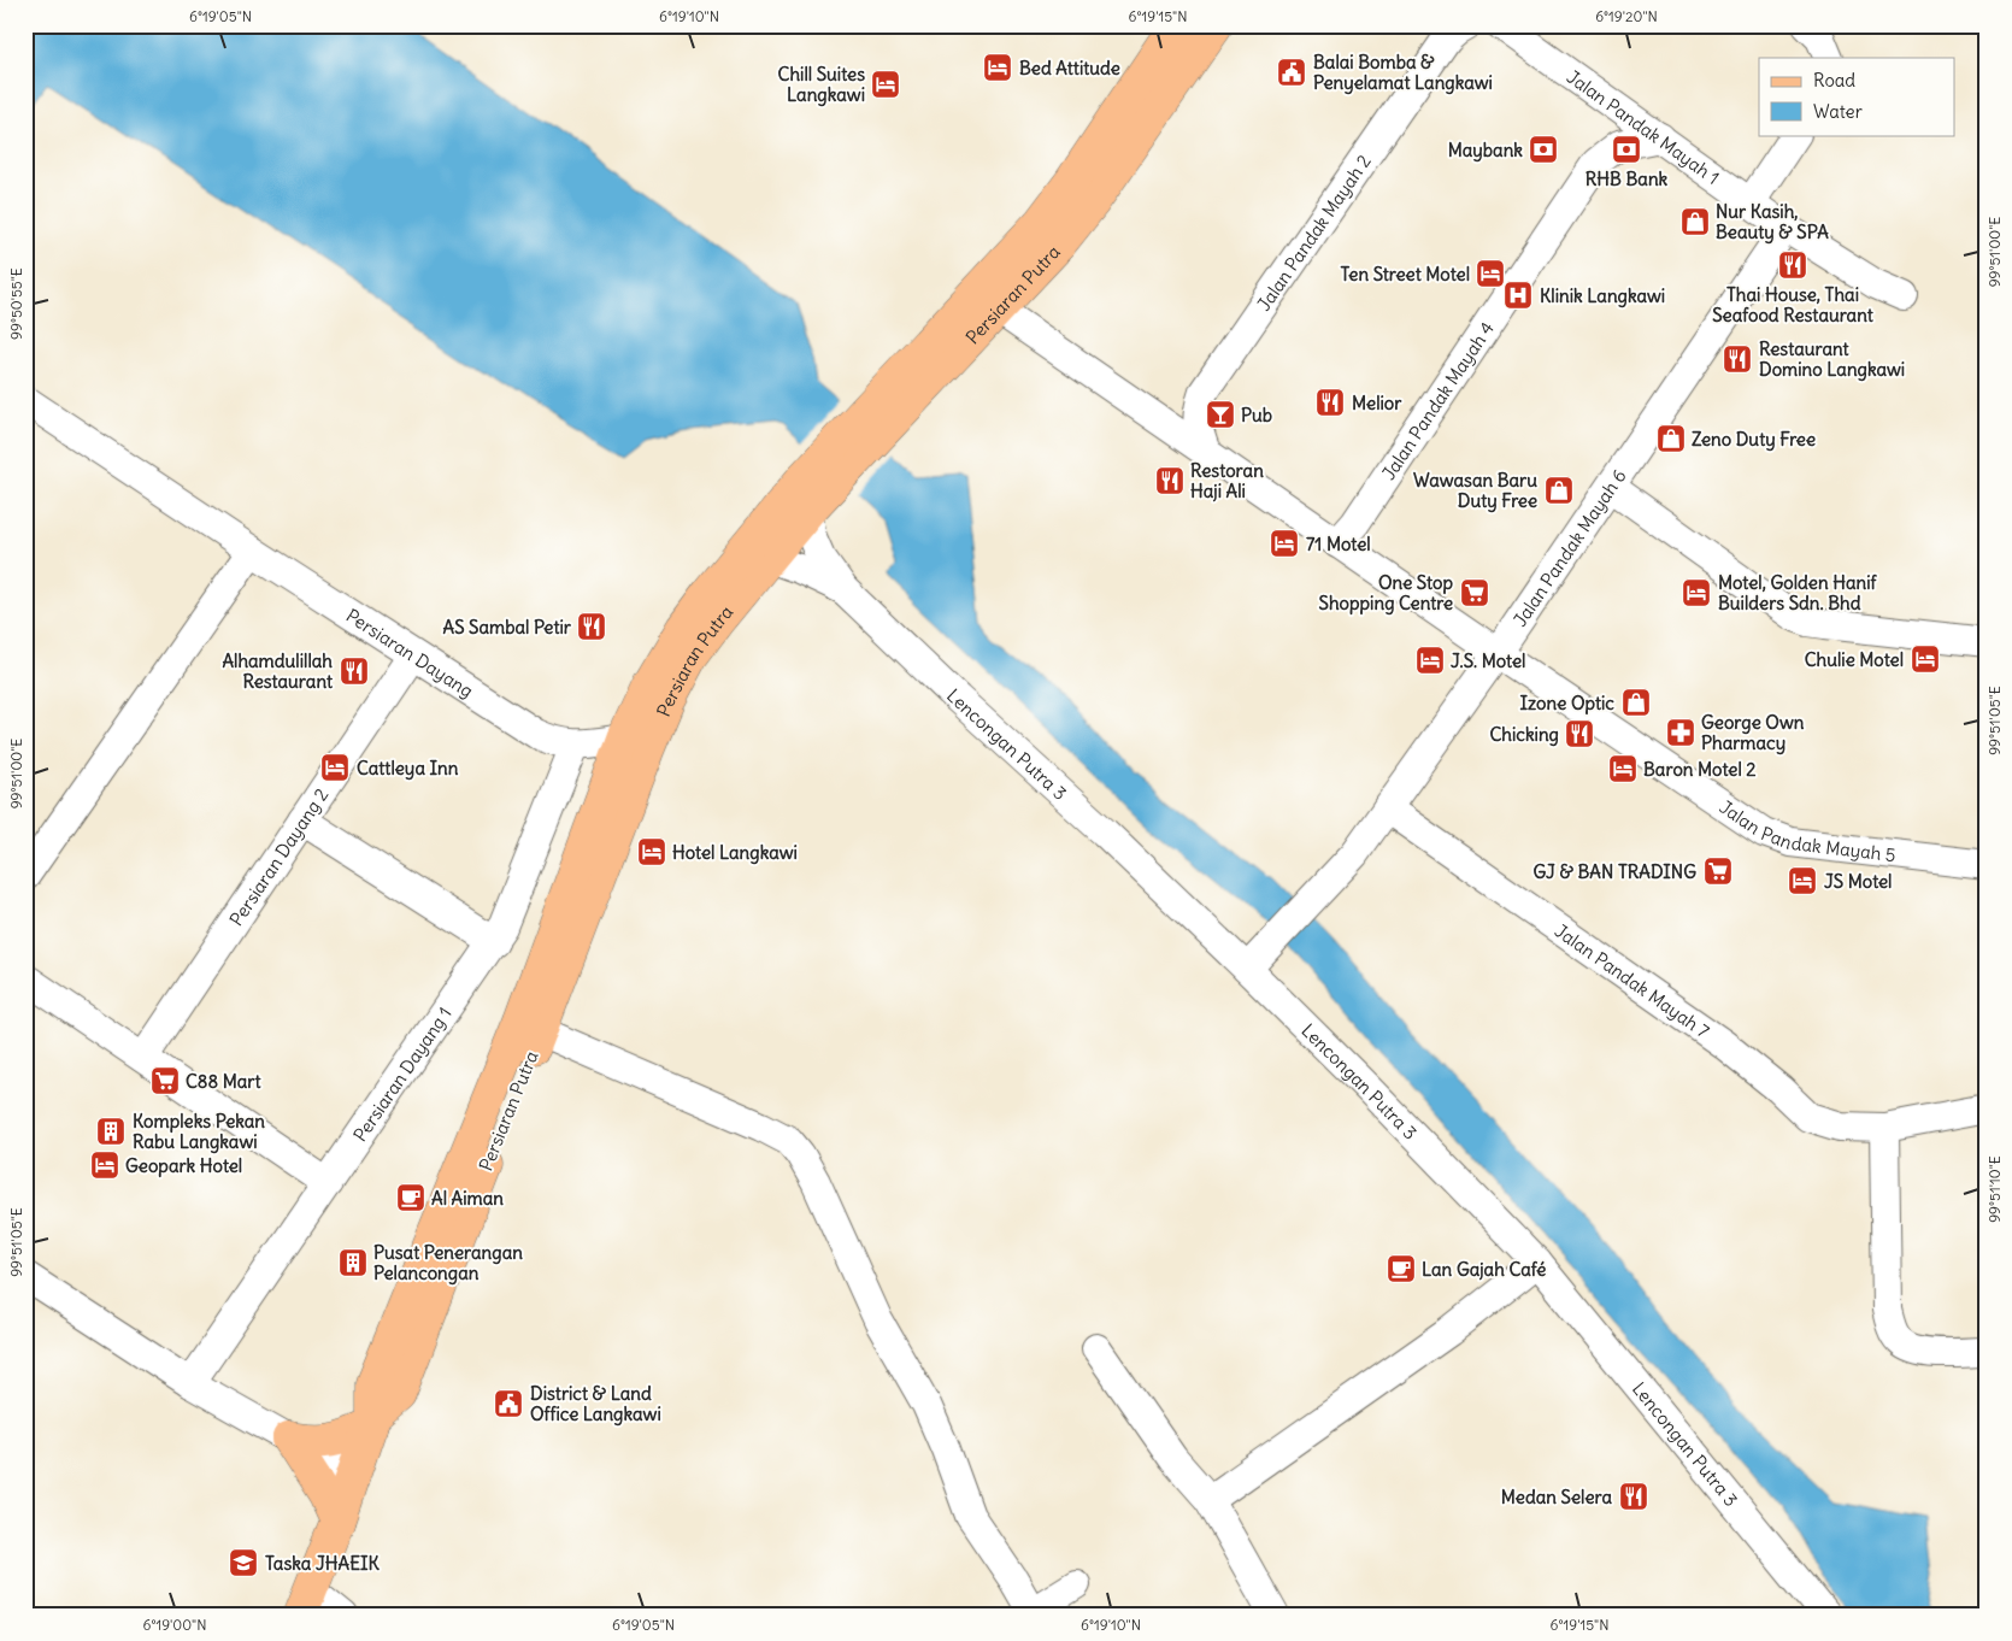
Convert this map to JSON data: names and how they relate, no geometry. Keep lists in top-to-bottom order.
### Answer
{
  "streets": {
    "main road": ["Persiaran Putra"],
    "street": [
      "Jalan Pandak Mayah 1",
      "Jalan Pandak Mayah 2",
      "Jalan Pandak Mayah 4",
      "Jalan Pandak Mayah 6",
      "Persiaran Dayang",
      "Lencongan Putra 3",
      "Jalan Pandak Mayah 5",
      "Persiaran Dayang 2",
      "Jalan Pandak Mayah 7",
      "Persiaran Dayang 1"
    ]
  },
  "crossings": [
    ["Jalan Pandak Mayah 1", "Jalan Pandak Mayah 4"],
    ["Jalan Pandak Mayah 1", "Jalan Pandak Mayah 6"],
    ["Jalan Pandak Mayah 2", "Jalan Pandak Mayah 5"],
    ["Persiaran Putra", "Jalan Pandak Mayah 5"],
    ["Jalan Pandak Mayah 4", "Jalan Pandak Mayah 5"],
    ["Jalan Pandak Mayah 6", "Lencongan Putra 3"],
    ["Jalan Pandak Mayah 6", "Jalan Pandak Mayah 5"],
    ["Jalan Pandak Mayah 6", "Jalan Pandak Mayah 7"],
    ["Persiaran Dayang", "Persiaran Dayang 2"],
    ["Persiaran Dayang", "Persiaran Dayang 1"]
  ],
  "places": {
    "hotel": [
      "Bed Attitude",
      "Chill Suites Langkawi",
      "Ten Street Motel",
      "71 Motel",
      "Motel, Golden Hanif Builders Sdn. Bhd",
      "Chulie Motel",
      "J.S. Motel",
      "Cattleya Inn",
      "Baron Motel 2",
      "Hotel Langkawi",
      "JS Motel",
      "Geopark Hotel"
    ],
    "public building": ["Balai Bomba & Penyelamat Langkawi", "District & Land Office Langkawi"],
    "bank": ["Maybank", "RHB Bank"],
    "shop": [
      "Nur Kasih, Beauty & SPA",
      "Zeno Duty Free",
      "Wawasan Baru Duty Free",
      "Izone Optic"
    ],
    "restaurant": [
      "Thai House, Thai Seafood Restaurant",
      "Restaurant Domino Langkawi",
      "Melior",
      "Restoran Haji Ali",
      "AS Sambal Petir",
      "Alhamdulillah Restaurant",
      "Chicking",
      "Medan Selera"
    ],
    "hospital": ["Klinik Langkawi"],
    "bar": ["Pub"],
    "supermarket": ["One Stop Shopping Centre", "GJ & BAN TRADING", "C88 Mart"],
    "pharmacy": ["George Own Pharmacy"],
    "building": ["Kompleks Pekan Rabu Langkawi", "Pusat Penerangan Pelancongan"],
    "cafe": ["Al Aiman", "Lan Gajah Café"],
    "school or university": ["Taska JHAEIK"]
  },
  "legend": ["Road", "Water"],
  "coordinates": [
    "6°19'05\"N",
    "6°19'10\"N",
    "6°19'15\"N",
    "6°19'20\"N",
    "99°51'00\"E",
    "99°50'55\"E",
    "99°51'05\"E",
    "99°51'10\"E",
    "6°19'00\"N"
  ]
}
